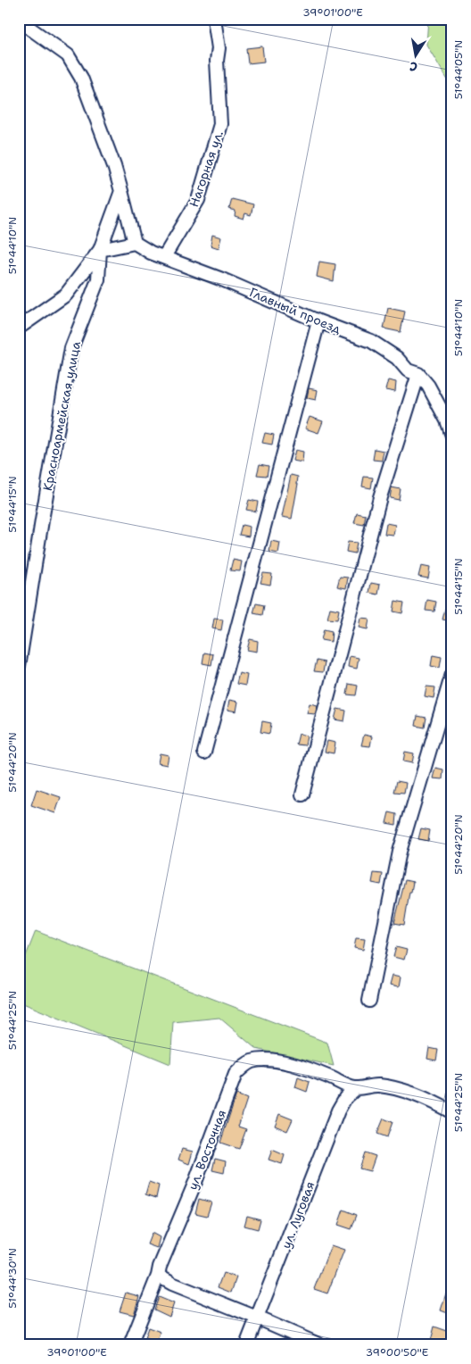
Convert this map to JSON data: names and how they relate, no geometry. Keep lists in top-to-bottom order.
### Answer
{
  "streets": {
    "street": [
      "Нагорная ул.",
      "Главный проезд",
      "Красноармейская улица",
      "ул. Восточная",
      "ул. Луговая"
    ]
  },
  "crossings": [
    ["Нагорная ул.", "Главный проезд"],
    ["ул. Восточная", "ул. Луговая"]
  ],
  "north": "bottom",
  "coordinates": [
    "39°01'00\"E",
    "51°44'05\"N",
    "51°44'10\"N",
    "51°44'15\"N",
    "51°44'20\"N",
    "51°44'25\"N",
    "51°44'30\"N",
    "39°00'50\"E"
  ]
}
